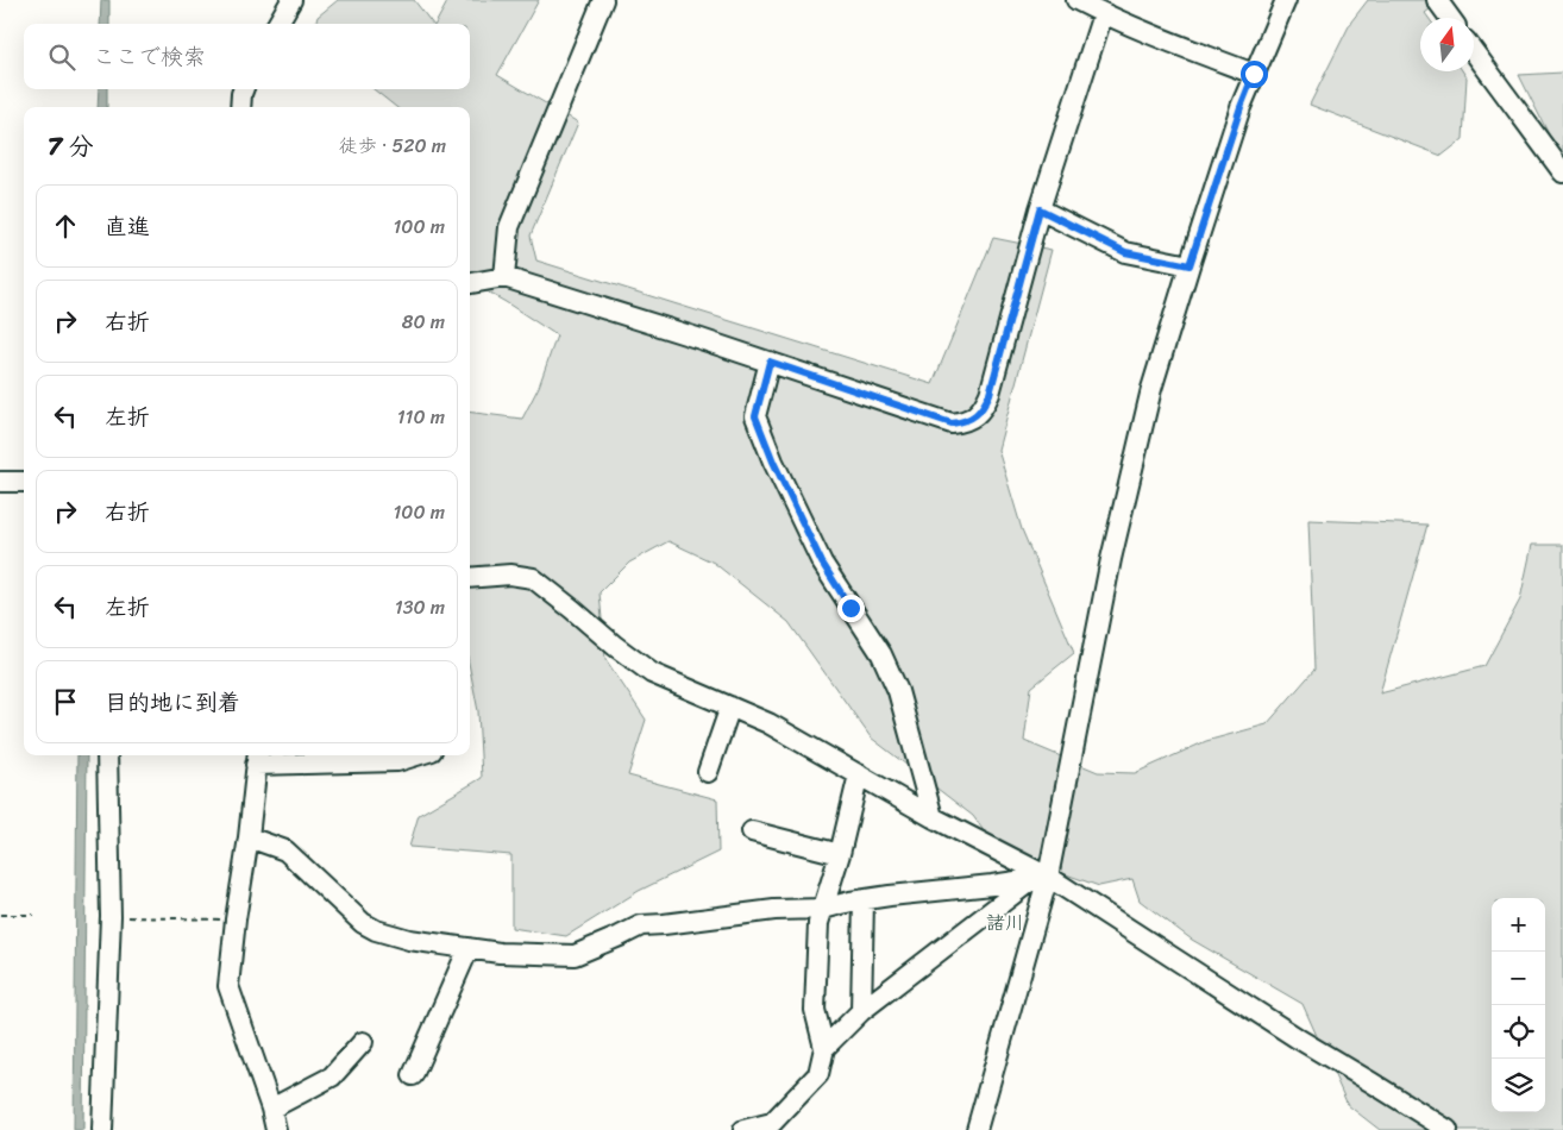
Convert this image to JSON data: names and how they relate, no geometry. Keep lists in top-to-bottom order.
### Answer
{
  "districts": ["諸川"],
  "north": "top",
  "page": {
    "search": "ここで検索",
    "heading": ["7 分", "徒歩 · 520 m"],
    "list": [
      ["直進", "100 m"],
      ["右折", "80 m"],
      ["左折", "110 m"],
      ["右折", "100 m"],
      ["左折", "130 m"],
      "目的地に到着"
    ],
    "map_buttons": ["+", "−"]
  }
}
